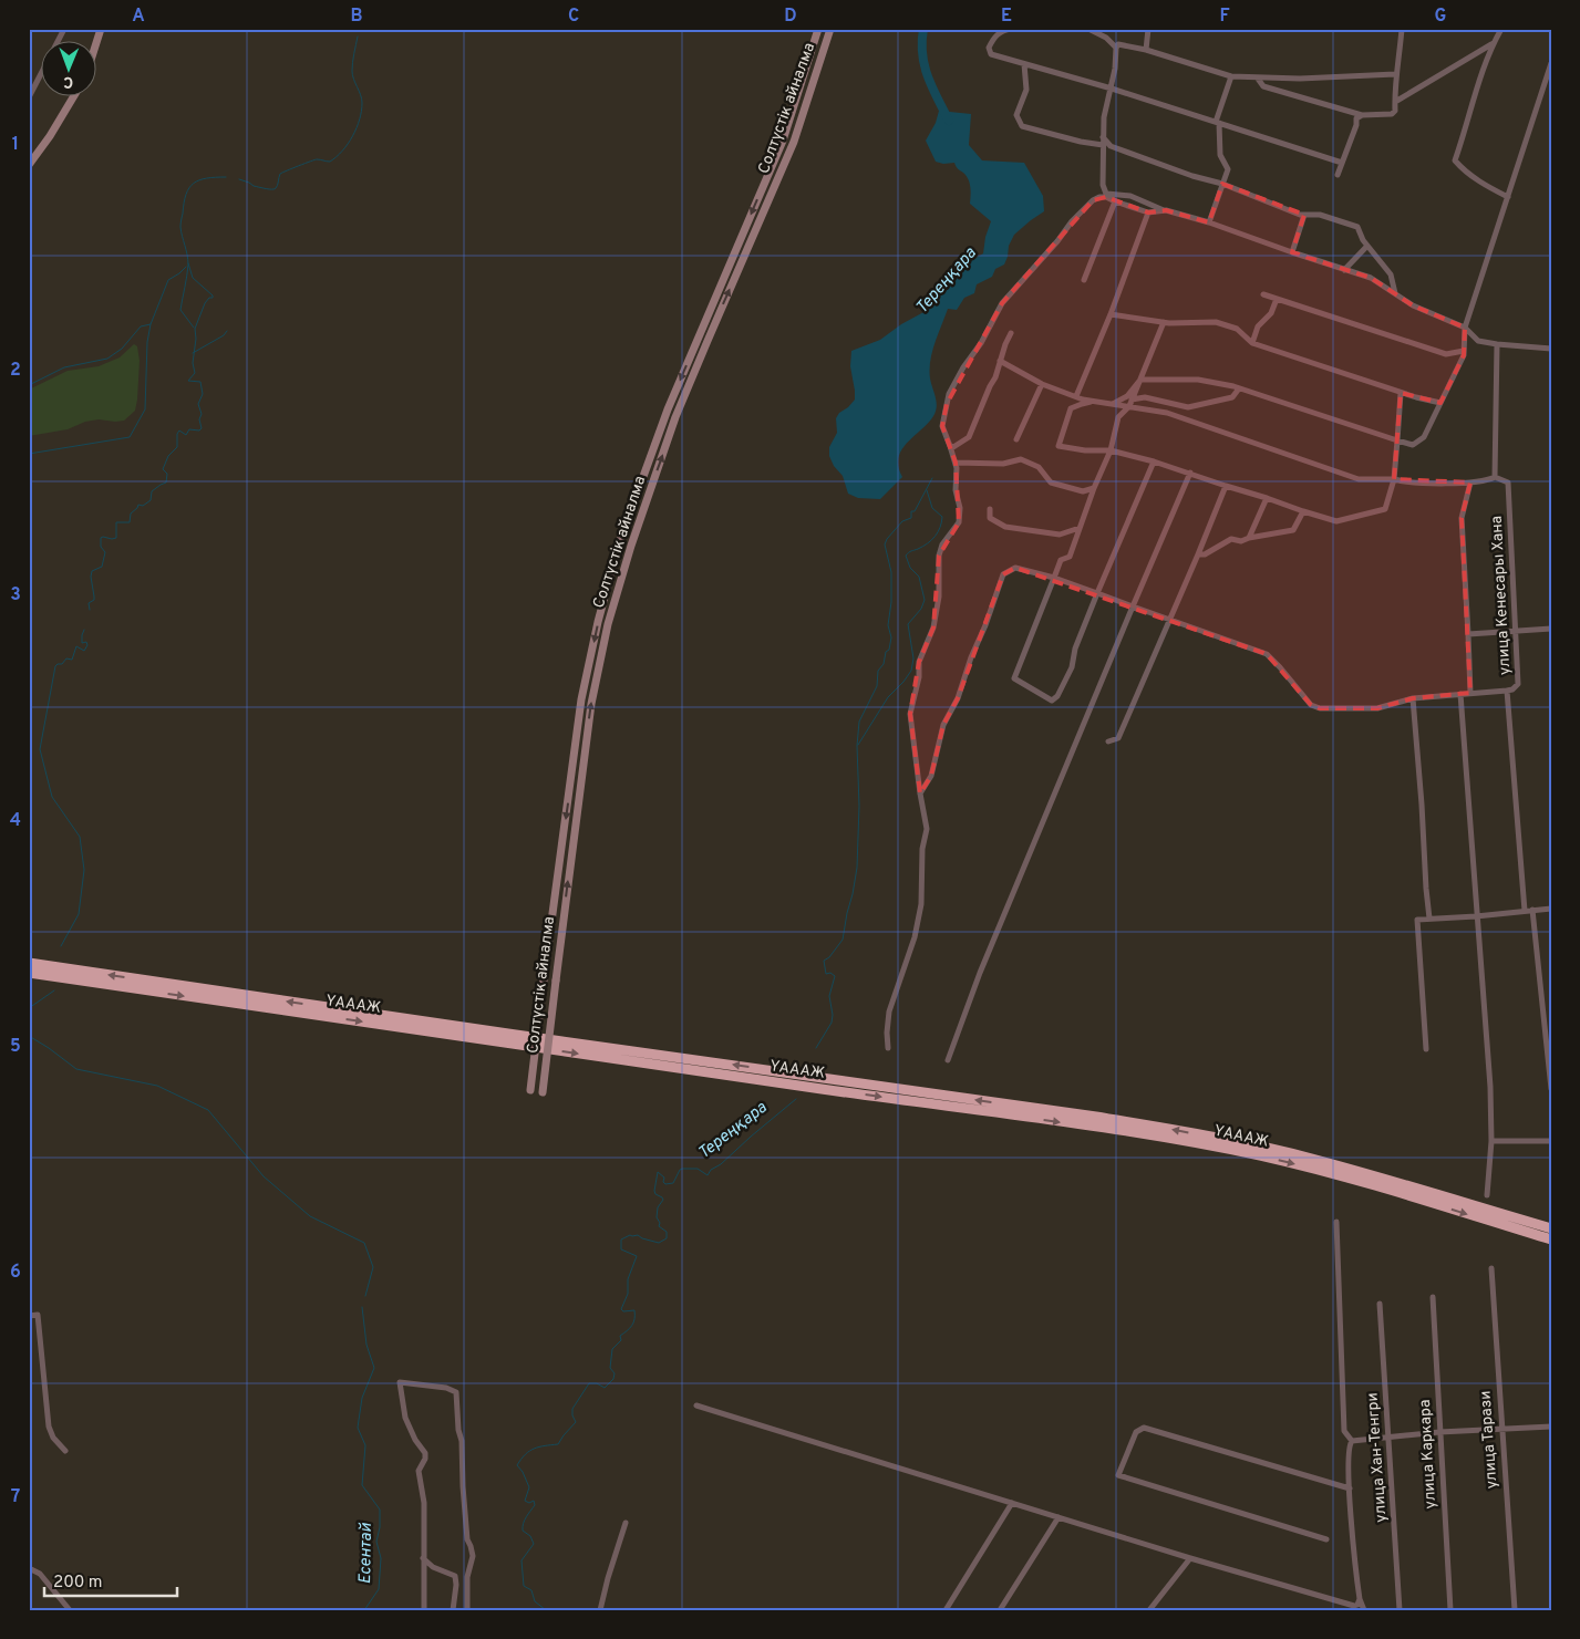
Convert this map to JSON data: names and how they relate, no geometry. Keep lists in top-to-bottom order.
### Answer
{
  "streets": {
    "highway": ["ҮАААЖ"],
    "street": [
      "Солтүстік айналма",
      "улица Кенесары Хана",
      "улица Тарази",
      "улица Каркара",
      "улица Хан-Тенгри"
    ]
  },
  "water": ["Тереңқара", "Есентай"],
  "scale_bar": "200 m",
  "north": "bottom",
  "grid": {
    "columns": [
      "A",
      "B",
      "C",
      "D",
      "E",
      "F",
      "G"
    ],
    "rows": [
      "1",
      "2",
      "3",
      "4",
      "5",
      "6",
      "7"
    ]
  }
}
